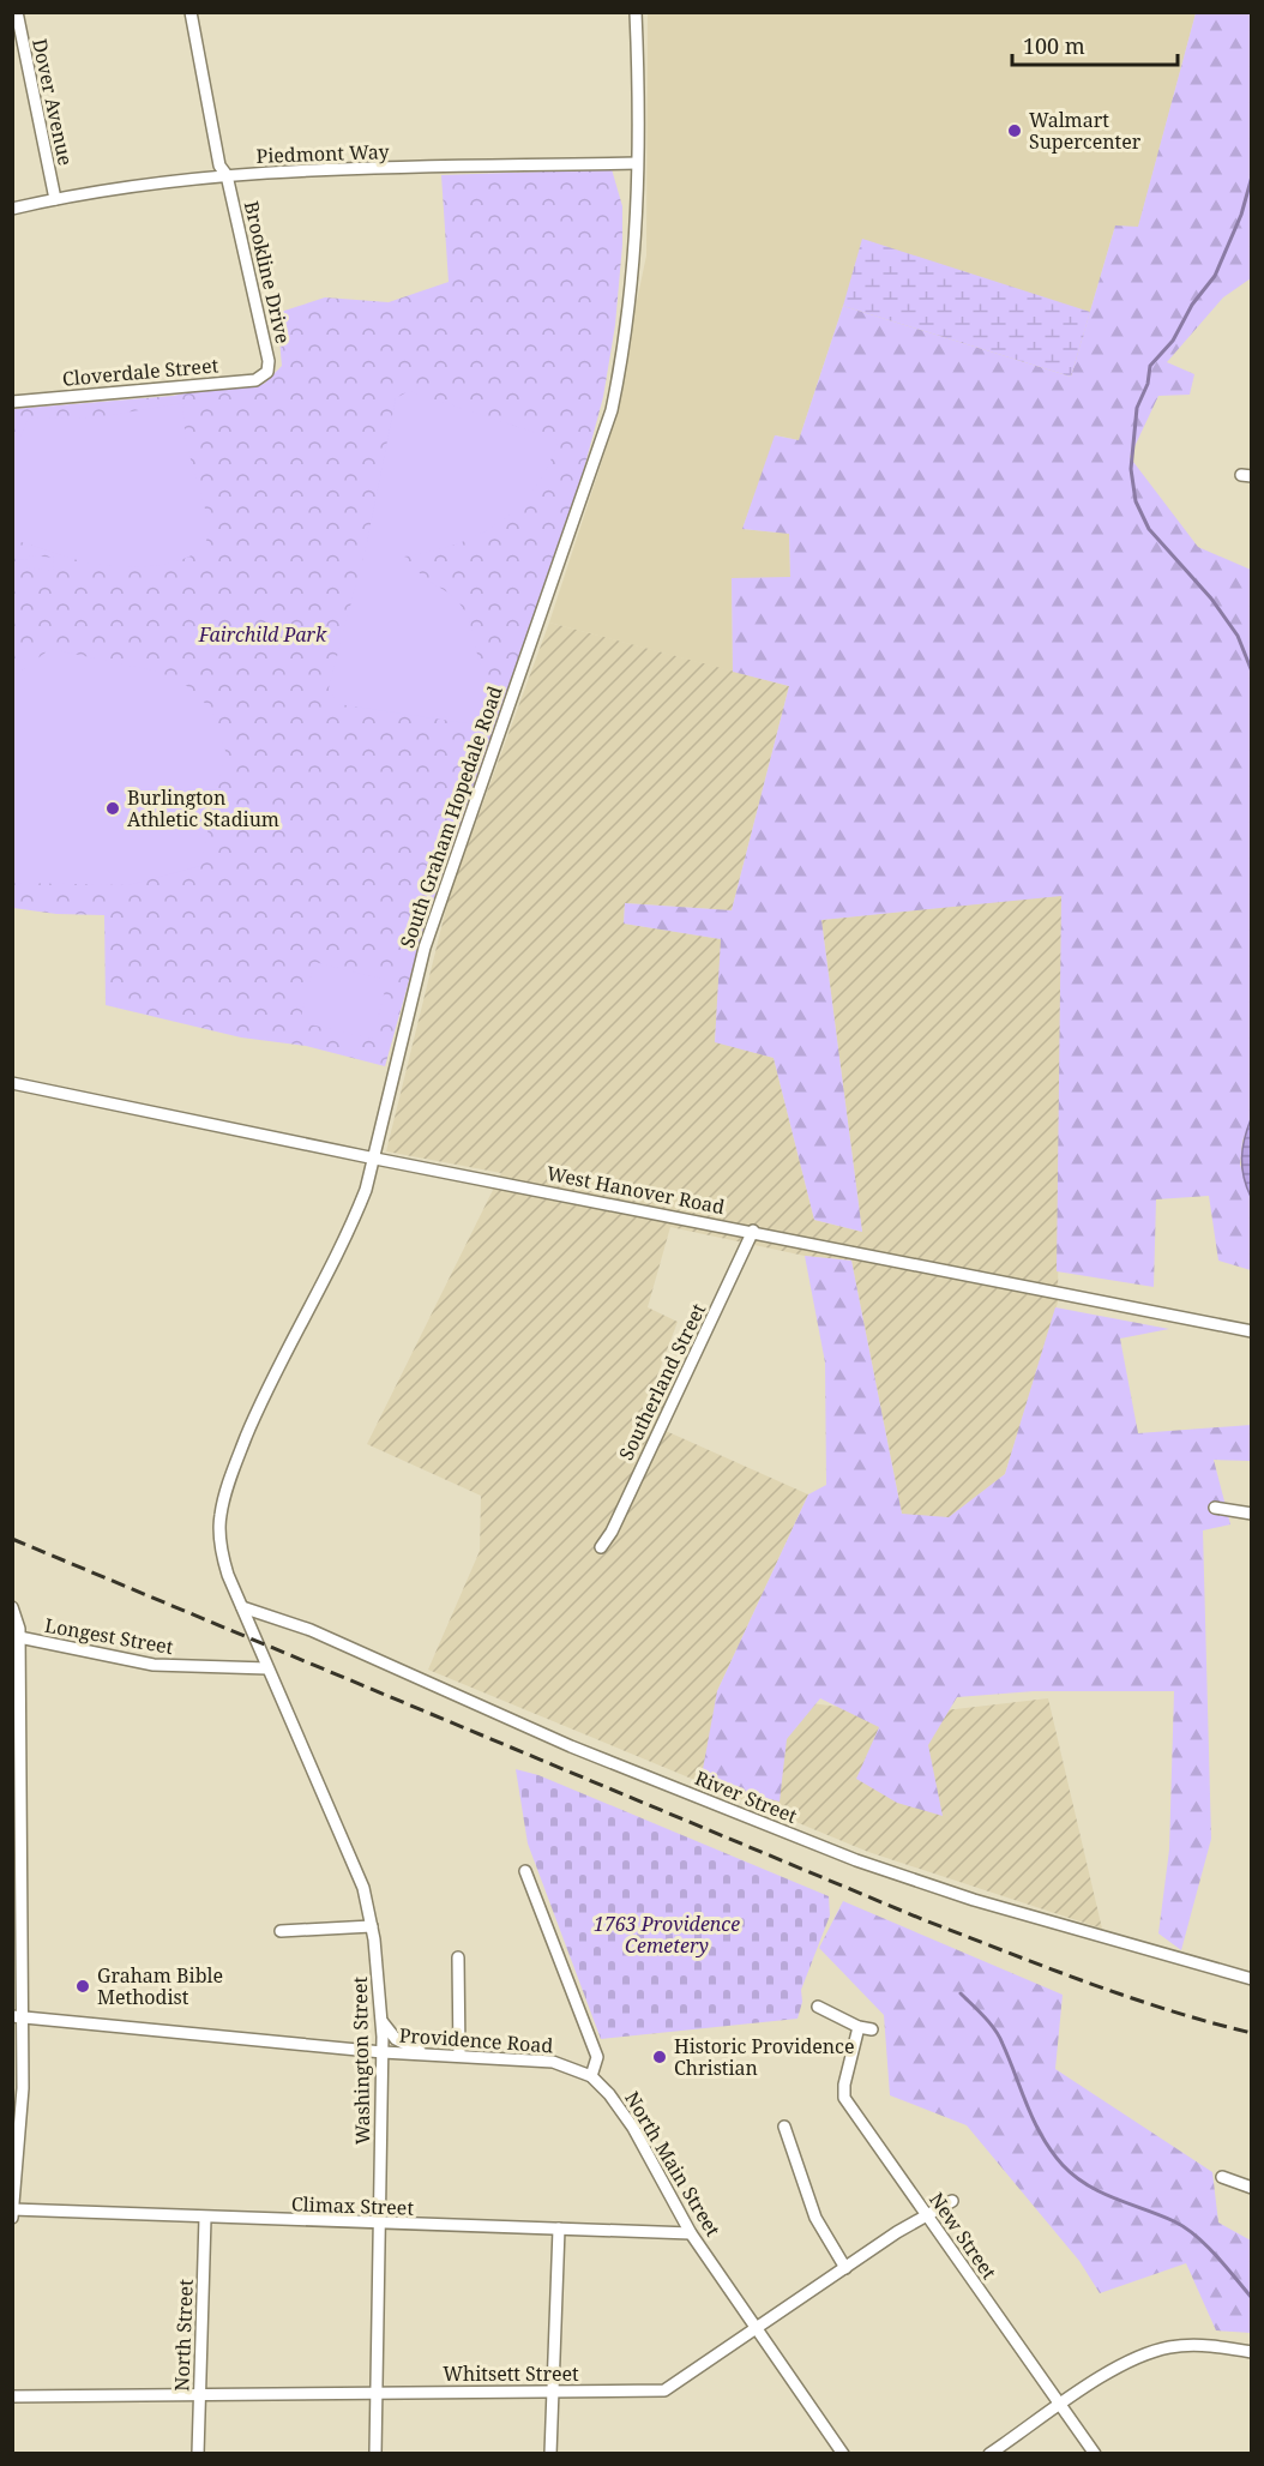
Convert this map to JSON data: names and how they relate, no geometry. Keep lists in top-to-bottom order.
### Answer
{
  "streets": {
    "street": [
      "Dover Avenue",
      "Piedmont Way",
      "Brookline Drive",
      "Cloverdale Street",
      "South Graham Hopedale Road",
      "West Hanover Road",
      "Southerland Street",
      "Longest Street",
      "River Street",
      "Providence Road",
      "Washington Street",
      "North Main Street",
      "Climax Street",
      "New Street",
      "North Street",
      "Whitsett Street"
    ]
  },
  "crossings": [
    ["Dover Avenue", "Piedmont Way"],
    ["Piedmont Way", "Brookline Drive"],
    ["Piedmont Way", "South Graham Hopedale Road"],
    ["Brookline Drive", "Cloverdale Street"],
    ["South Graham Hopedale Road", "West Hanover Road"],
    ["South Graham Hopedale Road", "River Street"],
    ["South Graham Hopedale Road", "Washington Street"],
    ["West Hanover Road", "Southerland Street"],
    ["Longest Street", "Washington Street"],
    ["River Street", "Washington Street"],
    ["Providence Road", "Washington Street"],
    ["Providence Road", "North Main Street"],
    ["Washington Street", "Climax Street"],
    ["Washington Street", "Whitsett Street"],
    ["North Main Street", "Climax Street"],
    ["North Main Street", "Whitsett Street"],
    ["Climax Street", "North Street"],
    ["New Street", "Whitsett Street"],
    ["North Street", "Whitsett Street"]
  ],
  "parks": ["Fairchild Park", "1763 Providence Cemetery"],
  "places": [
    "Walmart Supercenter",
    "Burlington Athletic Stadium",
    "Graham Bible Methodist",
    "Historic Providence Christian"
  ],
  "scale_bar": "100 m"
}
